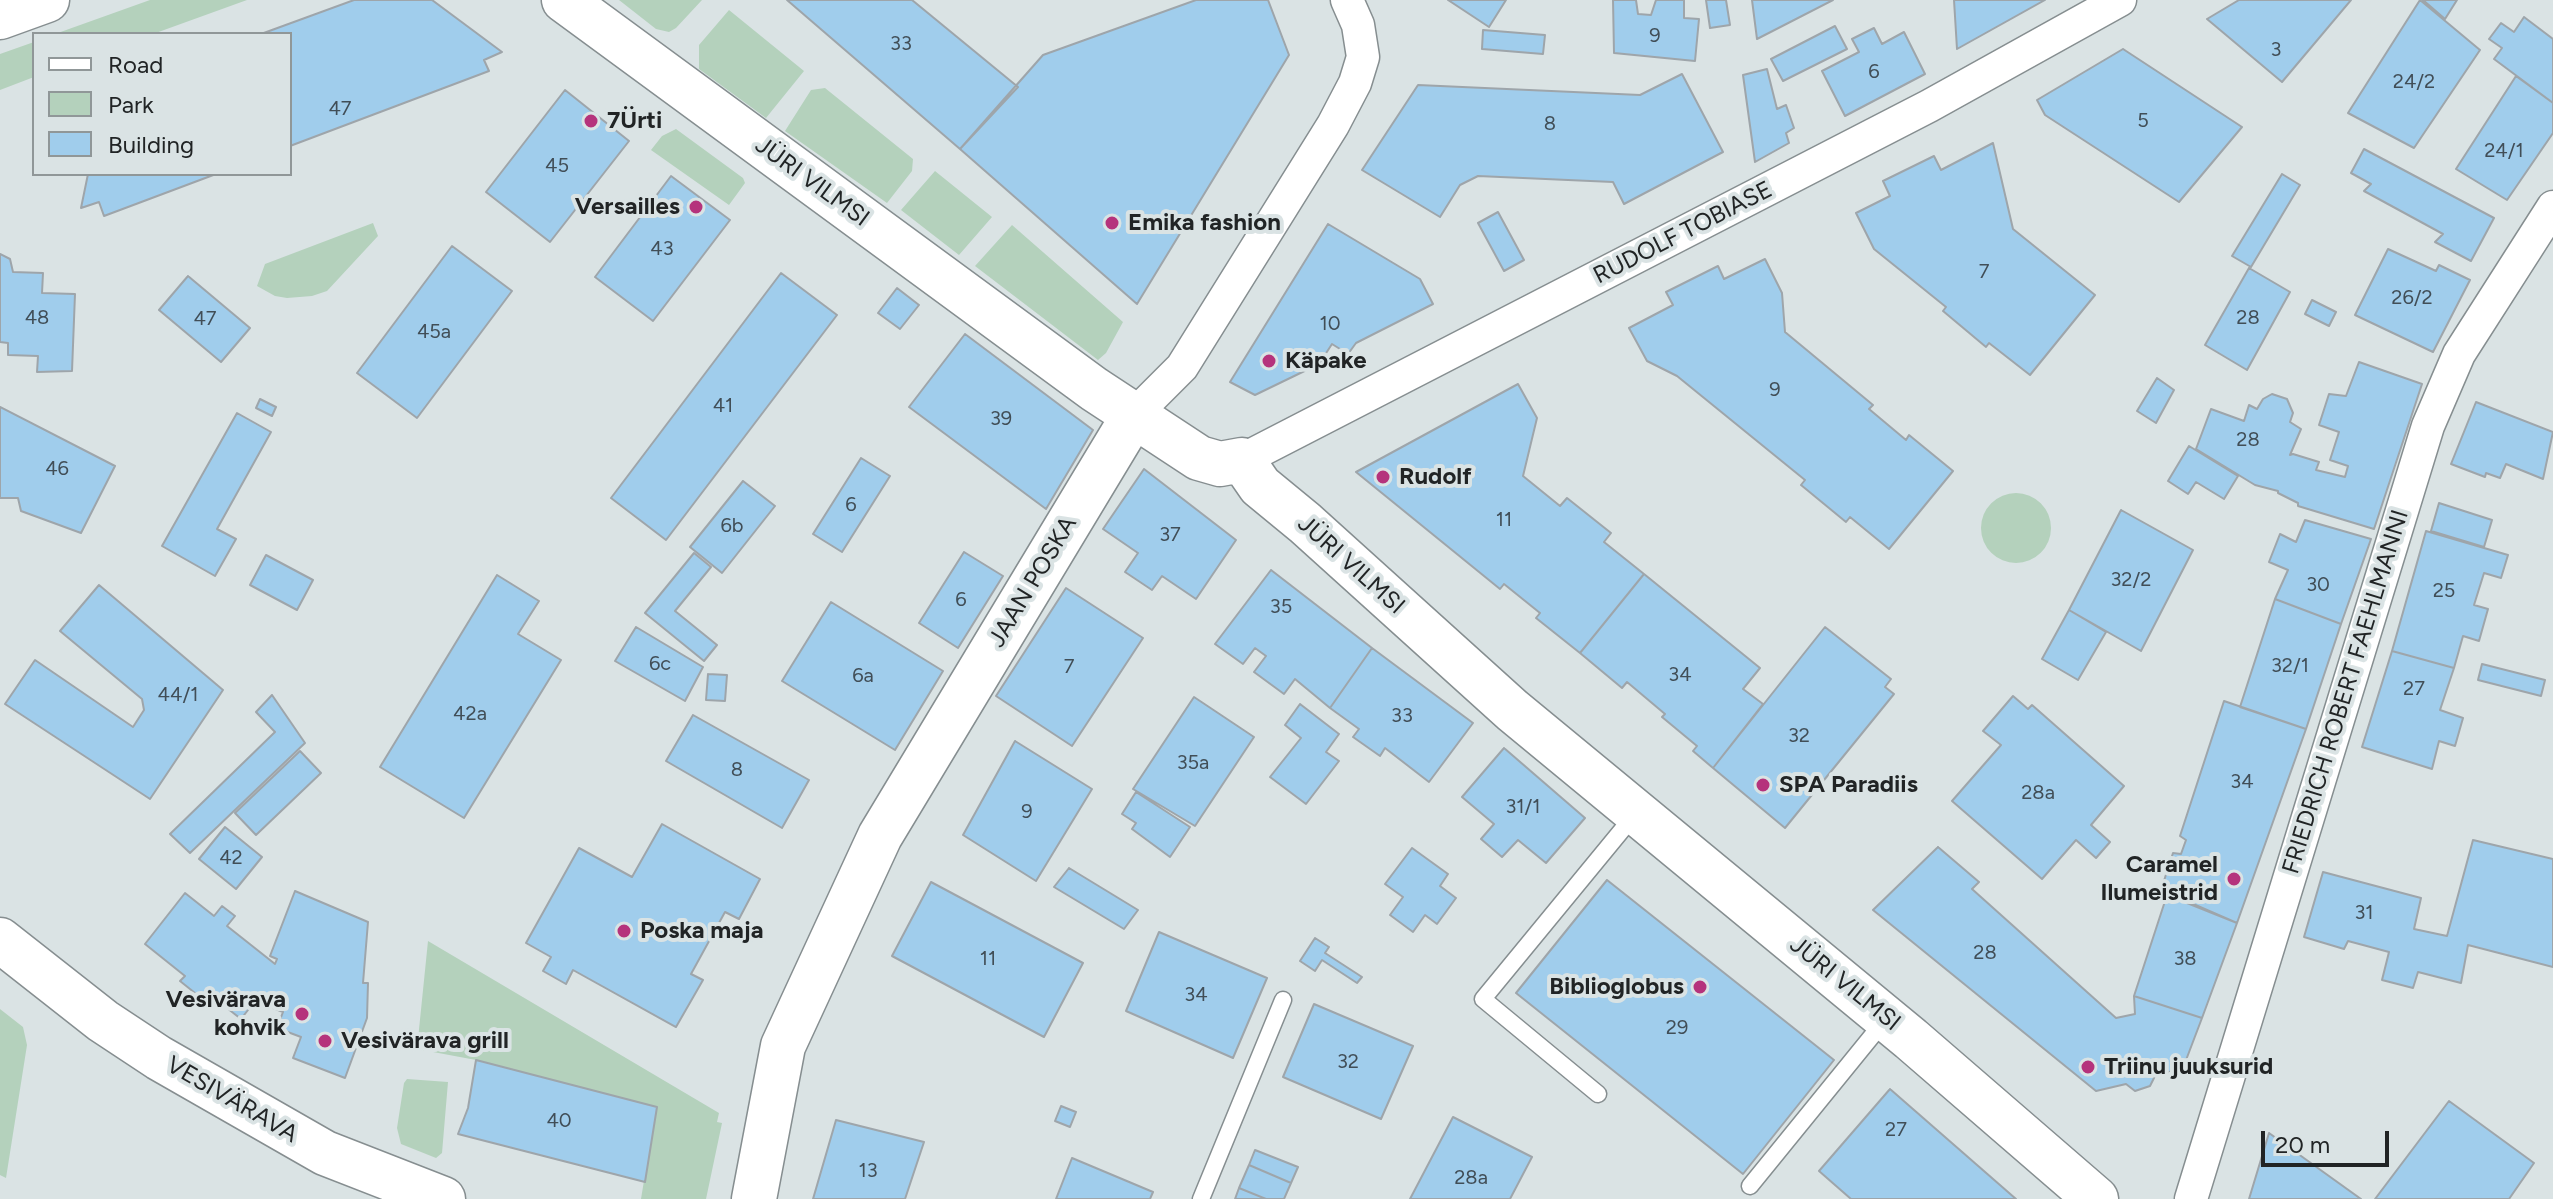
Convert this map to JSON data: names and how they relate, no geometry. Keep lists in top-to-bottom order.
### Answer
{
  "streets": {
    "street": [
      "JÜRI VILMSI",
      "RUDOLF TOBIASE",
      "JAAN POSKA",
      "FRIEDRICH ROBERT FAEHLMANNI",
      "VESIVÄRAVA"
    ]
  },
  "crossings": [
    ["JÜRI VILMSI", "RUDOLF TOBIASE"],
    ["JÜRI VILMSI", "JAAN POSKA"]
  ],
  "places": [
    "7Ürti",
    "Versailles",
    "Emika fashion",
    "Käpake",
    "Rudolf",
    "SPA Paradiis",
    "Caramel Ilumeistrid",
    "Poska maja",
    "Biblioglobus",
    "Vesivärava kohvik",
    "Vesivärava grill",
    "Triinu juuksurid"
  ],
  "house_numbers": [
    "9",
    "33",
    "3",
    "6",
    "24/2",
    "47",
    "5",
    "8",
    "24/1",
    "45",
    "43",
    "7",
    "26/2",
    "48",
    "28",
    "47",
    "10",
    "45a",
    "9",
    "41",
    "39",
    "28",
    "46",
    "6",
    "11",
    "6b",
    "37",
    "32/2",
    "30",
    "25",
    "6",
    "35",
    "6c",
    "32/1",
    "7",
    "34",
    "6a",
    "27",
    "44/1",
    "42a",
    "33",
    "32",
    "35a",
    "8",
    "34",
    "28a",
    "31/1",
    "9",
    "42",
    "31",
    "28",
    "11",
    "38",
    "34",
    "29",
    "32",
    "40",
    "27",
    "13",
    "28a"
  ],
  "legend": ["Road", "Park", "Building"],
  "scale_bar": "20 m"
}
